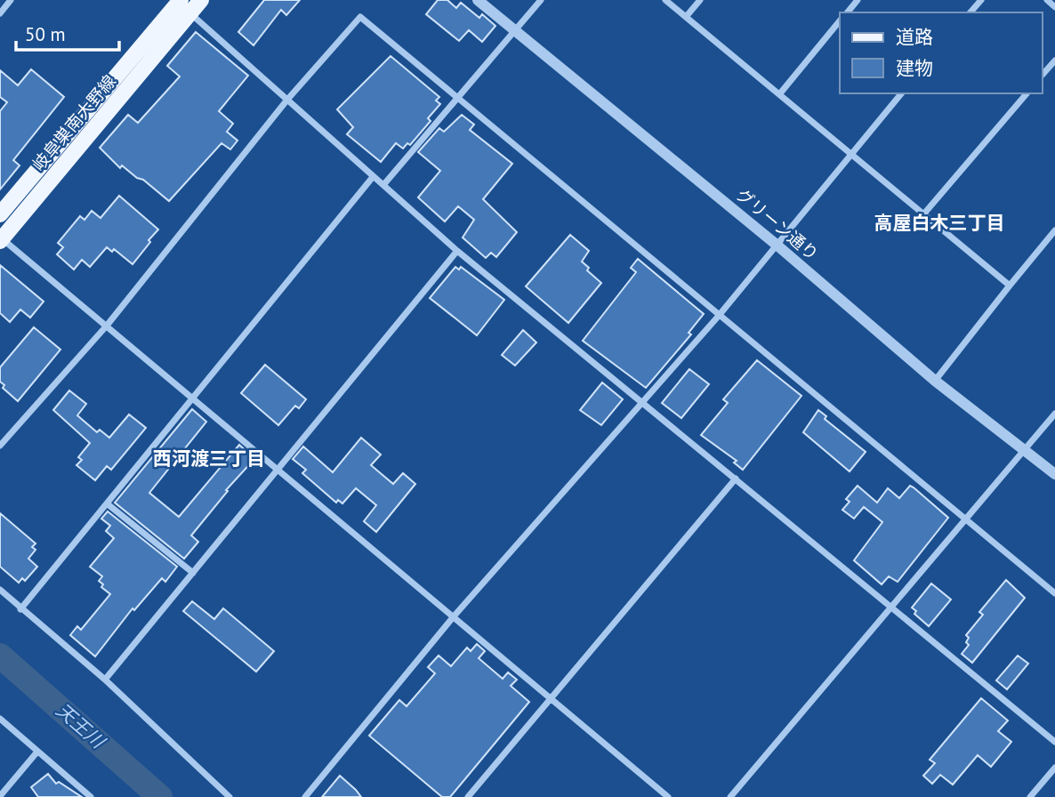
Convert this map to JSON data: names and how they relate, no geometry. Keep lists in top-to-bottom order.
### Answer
{
  "streets": {
    "main road": ["岐阜巣南大野線"],
    "street": ["グリーン通り"]
  },
  "districts": ["高屋白木三丁目", "西河渡三丁目"],
  "water": ["天王川"],
  "legend": ["道路", "建物"],
  "scale_bar": "50 m"
}
